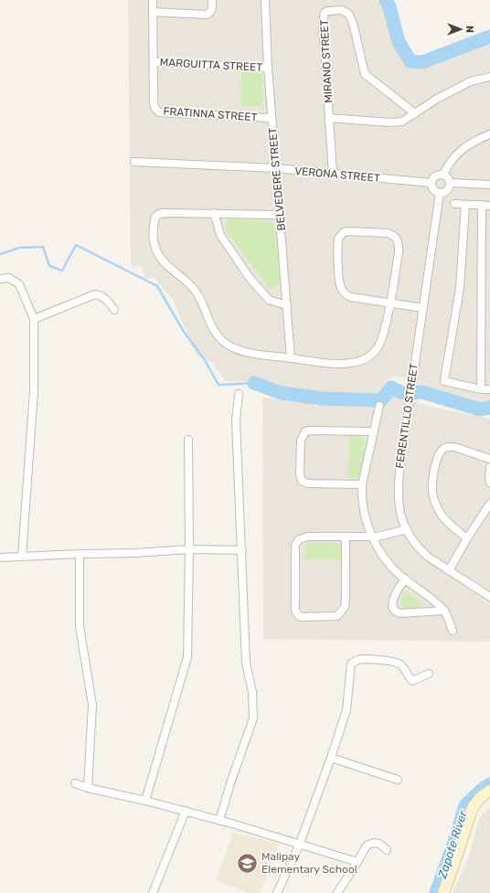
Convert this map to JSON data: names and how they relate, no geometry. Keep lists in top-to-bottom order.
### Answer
{
  "streets": {
    "street": [
      "MIRANO STREET",
      "MARGUITTA STREET",
      "FRATINNA STREET",
      "VERONA STREET",
      "BELVEDERE STREET",
      "FERENTILLO STREET"
    ]
  },
  "crossings": [
    ["MIRANO STREET", "VERONA STREET"],
    ["MARGUITTA STREET", "FRATINNA STREET"],
    ["MARGUITTA STREET", "BELVEDERE STREET"],
    ["FRATINNA STREET", "BELVEDERE STREET"],
    ["VERONA STREET", "BELVEDERE STREET"],
    ["VERONA STREET", "FERENTILLO STREET"]
  ],
  "water": ["Zapote River"],
  "places": {
    "school or university": ["Malipay Elementary School"]
  },
  "north": "right"
}
